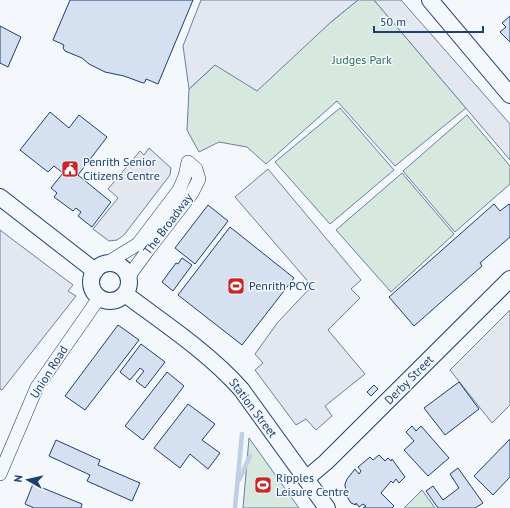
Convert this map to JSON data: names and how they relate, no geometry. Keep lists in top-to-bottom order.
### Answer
{
  "streets": {
    "street": [
      "The Broadway",
      "Union Road",
      "Derby Street",
      "Station Street"
    ]
  },
  "crossings": [
    ["The Broadway", "Union Road"],
    ["The Broadway", "Station Street"],
    ["Union Road", "Station Street"],
    ["Derby Street", "Station Street"]
  ],
  "parks": ["Judges Park"],
  "places": {
    "public building": ["Penrith Senior Citizens Centre"],
    "sports": ["Penrith PCYC", "Ripples Leisure Centre"]
  },
  "scale_bar": "50 m",
  "north": "left"
}
